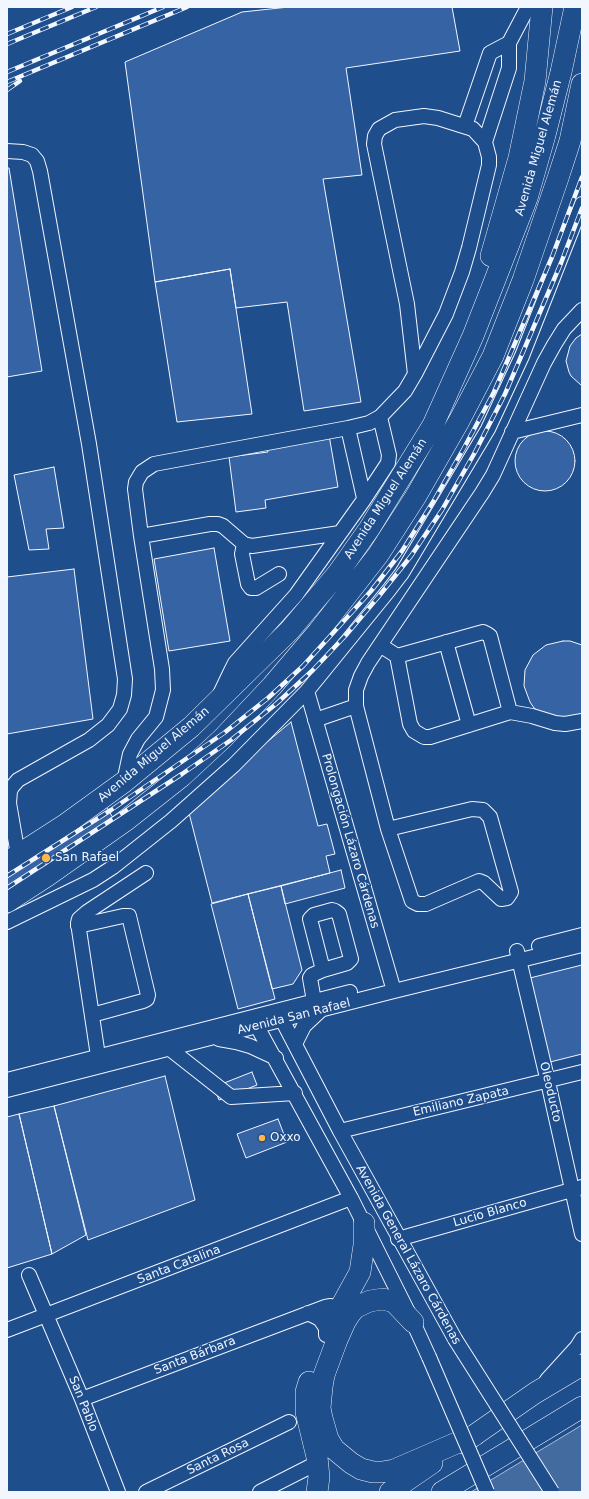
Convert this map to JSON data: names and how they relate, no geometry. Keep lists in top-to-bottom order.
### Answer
{
  "streets": {
    "highway": ["Avenida Miguel Alemán"],
    "street": [
      "Prolongación Lázaro Cárdenas",
      "Avenida San Rafael",
      "Oleoducto",
      "Emiliano Zapata",
      "Lucio Blanco",
      "Avenida General Lázaro Cárdenas",
      "Santa Catalina",
      "Santa Bárbara",
      "San Pablo",
      "Santa Rosa"
    ]
  },
  "crossings": [
    ["Prolongación Lázaro Cárdenas", "Avenida San Rafael"],
    ["Avenida San Rafael", "Oleoducto"],
    ["Avenida San Rafael", "Avenida General Lázaro Cárdenas"],
    ["Oleoducto", "Emiliano Zapata"],
    ["Oleoducto", "Lucio Blanco"],
    ["Emiliano Zapata", "Avenida General Lázaro Cárdenas"],
    ["Lucio Blanco", "Avenida General Lázaro Cárdenas"],
    ["Avenida General Lázaro Cárdenas", "Santa Catalina"],
    ["Santa Catalina", "San Pablo"],
    ["Santa Bárbara", "San Pablo"]
  ],
  "places": ["San Rafael", "Oxxo"]
}
